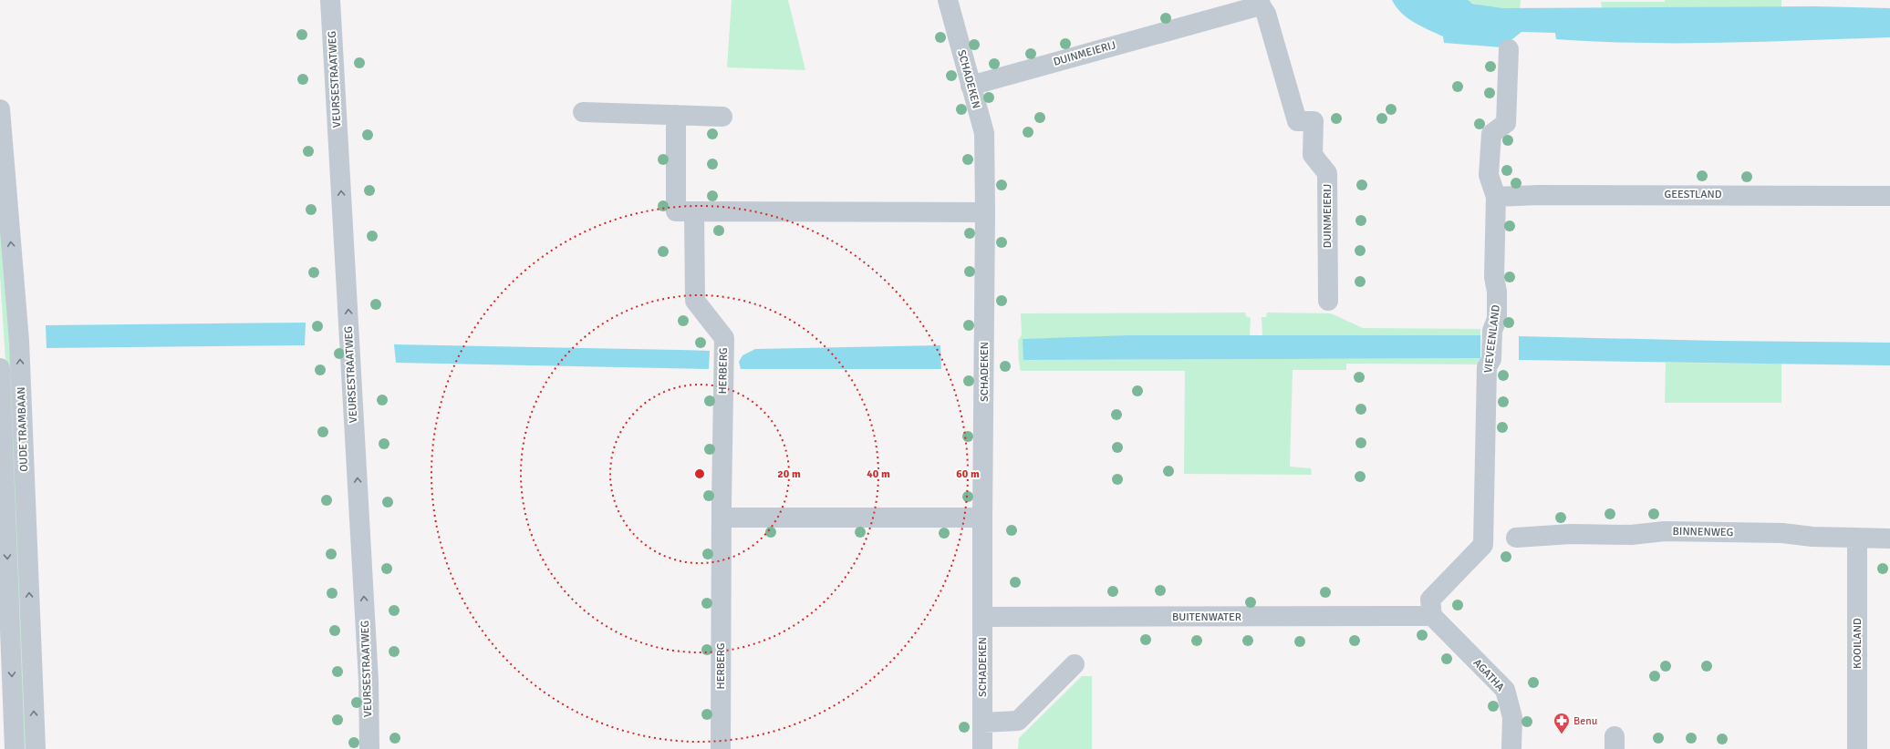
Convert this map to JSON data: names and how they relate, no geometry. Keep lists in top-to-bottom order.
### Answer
{
  "streets": {
    "street": [
      "DUINMEIERIJ",
      "VEURSESTRAATWEG",
      "SCHADEKEN",
      "GEESTLAND",
      "VIEVEENLAND",
      "HERBERG",
      "OUDE TRAMBAAN",
      "BINNENWEG",
      "BUITENWATER",
      "KOOILAND",
      "AGATHA"
    ]
  },
  "crossings": [
    ["DUINMEIERIJ", "SCHADEKEN"],
    ["SCHADEKEN", "BUITENWATER"],
    ["GEESTLAND", "VIEVEENLAND"],
    ["VIEVEENLAND", "BUITENWATER"],
    ["VIEVEENLAND", "AGATHA"],
    ["BINNENWEG", "KOOILAND"],
    ["BUITENWATER", "AGATHA"]
  ],
  "one_way": ["VEURSESTRAATWEG"],
  "places": {
    "pharmacy": ["Benu"]
  },
  "rings": ["20 m", "40 m", "60 m"]
}
